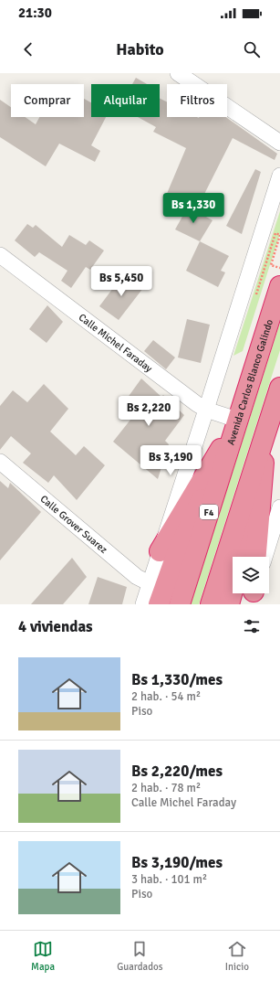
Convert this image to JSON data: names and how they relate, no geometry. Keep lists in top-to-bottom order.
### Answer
{
  "streets": {
    "highway": ["Avenida Carlos Blanco Galindo", "F4"],
    "street": ["Calle Michel Faraday", "Calle Grover Suarez"]
  },
  "crossings": [
    ["Calle Michel Faraday", "Avenida Carlos Blanco Galindo"]
  ],
  "page": {
    "status": "21:30",
    "header": "Habito",
    "chip": ["Comprar", "Alquilar", "Filtros"],
    "price": [
      "Bs 1,330",
      "Bs 5,450",
      "Bs 2,220",
      "Bs 3,190"
    ],
    "heading": "4 viviendas",
    "list": [
      {
        "name": "Bs 1,330/mes",
        "note": "2 hab. · 54 m² · Piso"
      },
      {
        "name": "Bs 2,220/mes",
        "note": "2 hab. · 78 m² · Calle Michel Faraday"
      },
      {
        "name": "Bs 3,190/mes",
        "note": "3 hab. · 101 m² · Piso"
      }
    ],
    "tabs": ["Mapa", "Guardados", "Inicio"]
  }
}
